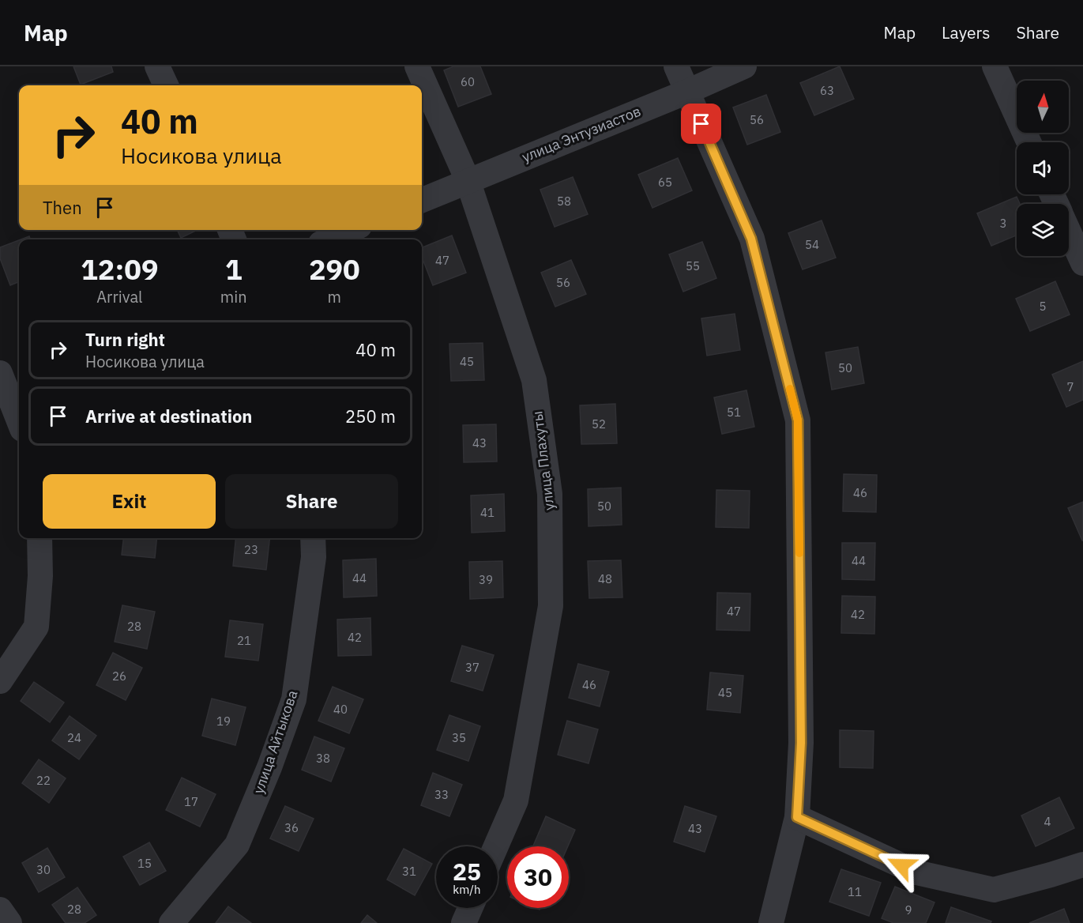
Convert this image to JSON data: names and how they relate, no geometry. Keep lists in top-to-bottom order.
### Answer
{
  "streets": {
    "street": ["улица Энтузиастов", "улица Плахуты", "улица Айтыкова"]
  },
  "crossings": [
    ["улица Энтузиастов", "улица Плахуты"]
  ],
  "house_numbers": [
    "60",
    "63",
    "56",
    "65",
    "58",
    "3",
    "54",
    "47",
    "55",
    "56",
    "5",
    "45",
    "50",
    "7",
    "51",
    "52",
    "43",
    "46",
    "50",
    "41",
    "23",
    "44",
    "44",
    "48",
    "39",
    "47",
    "42",
    "28",
    "42",
    "21",
    "37",
    "26",
    "46",
    "45",
    "40",
    "19",
    "24",
    "35",
    "38",
    "22",
    "33",
    "17",
    "4",
    "36",
    "43",
    "15",
    "30",
    "31",
    "11",
    "28",
    "9"
  ],
  "north": "top",
  "page": {
    "header": "Map",
    "nav": ["Map", "Layers", "Share"],
    "turn": ["40 m", "Носикова улица"],
    "then": "Then",
    "eta": [
      "12:09",
      "Arrival",
      "1",
      "min",
      "290",
      "m"
    ],
    "list": [
      {
        "name": "Turn right",
        "note": "Носикова улица",
        "value": "40 m"
      },
      {
        "name": "Arrive at destination",
        "value": "250 m"
      }
    ],
    "buttons": ["Exit", "Share"],
    "speed": "25 km/h",
    "limit": "30"
  }
}
